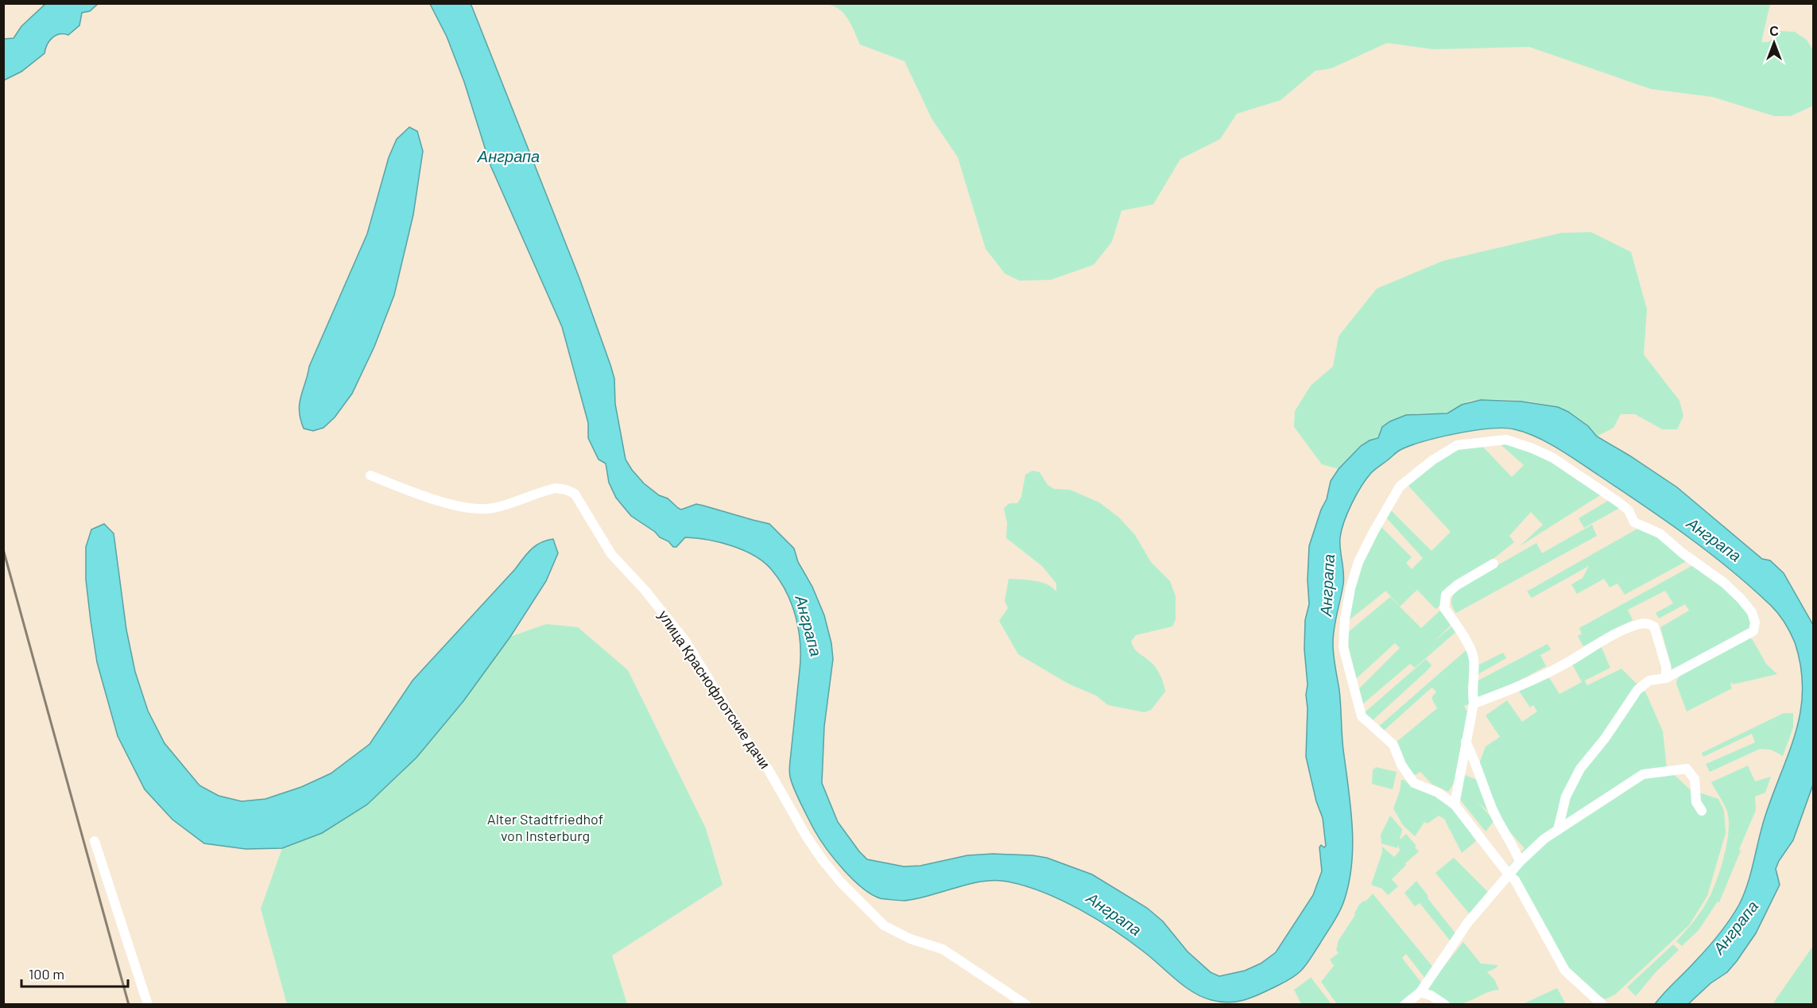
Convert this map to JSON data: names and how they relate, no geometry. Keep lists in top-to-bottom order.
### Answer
{
  "streets": {
    "street": ["улица Краснофлотские дачи"]
  },
  "water": ["Анграпа"],
  "parks": ["Alter Stadtfriedhof von Insterburg"],
  "scale_bar": "100 m",
  "north": "top"
}
